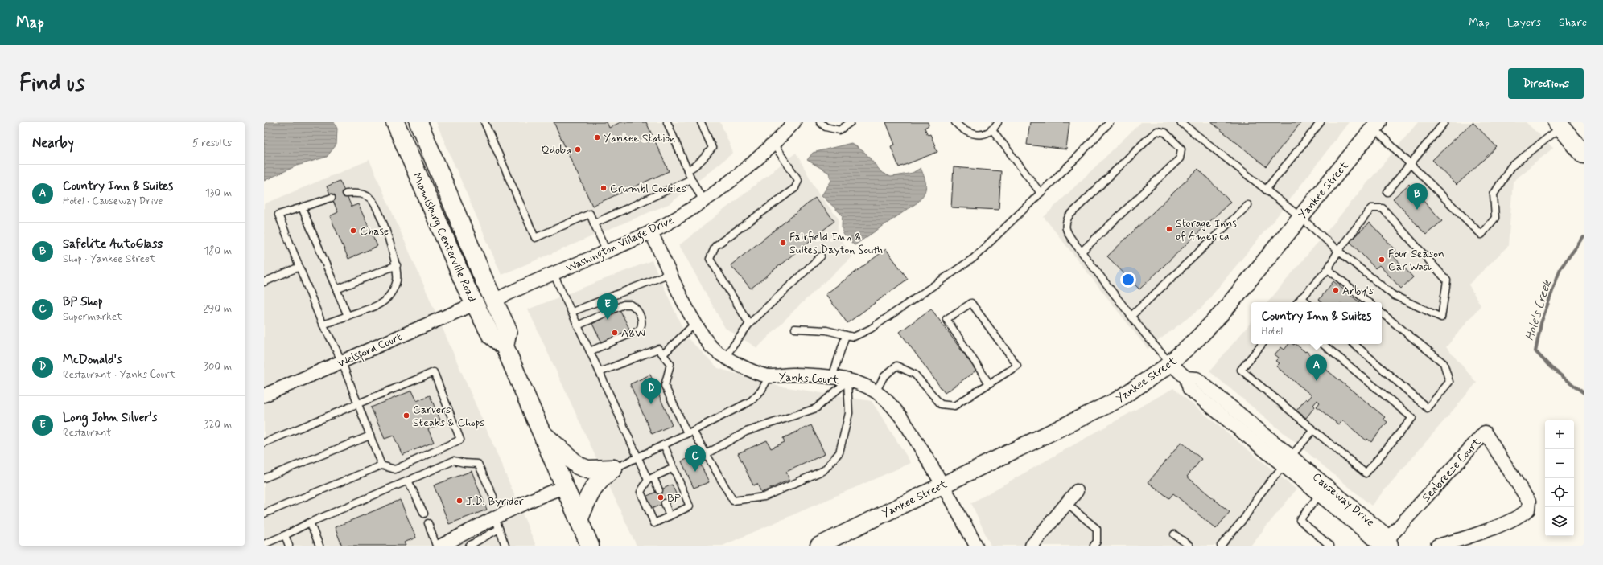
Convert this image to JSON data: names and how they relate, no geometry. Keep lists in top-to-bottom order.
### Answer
{
  "streets": {
    "main road": ["Miamisburg Centerville Road"],
    "street": [
      "Yankee Street",
      "Washington Village Drive",
      "Welsford Court",
      "Yanks Court",
      "Seabreeze Court",
      "Causeway Drive"
    ]
  },
  "crossings": [
    ["Yankee Street", "Yanks Court"],
    ["Yankee Street", "Causeway Drive"],
    ["Miamisburg Centerville Road", "Washington Village Drive"],
    ["Miamisburg Centerville Road", "Welsford Court"],
    ["Washington Village Drive", "Yanks Court"],
    ["Seabreeze Court", "Causeway Drive"]
  ],
  "water": ["Hole's Creek"],
  "places": [
    "Yankee Station",
    "Qdoba",
    "Crumbl Cookies",
    "Storage Inns of America",
    "Chase",
    "Fairfield Inn & Suites Dayton South",
    "Four Season Car Wash",
    "Arby's",
    "A&W",
    "Carvers Steaks & Chops",
    "BP",
    "J.D. Byrider"
  ],
  "page": {
    "header": "Map",
    "nav": ["Map", "Layers", "Share"],
    "buttons": "Directions",
    "title": "Find us",
    "heading": ["Nearby", "5 results"],
    "list": [
      {
        "mark": "A",
        "name": "Country Inn & Suites",
        "note": "Hotel · Causeway Drive",
        "value": "130 m"
      },
      {
        "mark": "B",
        "name": "Safelite AutoGlass",
        "note": "Shop · Yankee Street",
        "value": "180 m"
      },
      {
        "mark": "C",
        "name": "BP Shop",
        "note": "Supermarket",
        "value": "290 m"
      },
      {
        "mark": "D",
        "name": "McDonald's",
        "note": "Restaurant · Yanks Court",
        "value": "300 m"
      },
      {
        "mark": "E",
        "name": "Long John Silver's",
        "note": "Restaurant",
        "value": "320 m"
      }
    ],
    "pins": [
      "B",
      "E",
      "A",
      "D",
      "C"
    ],
    "popup": ["Country Inn & Suites", "Hotel"],
    "map_buttons": ["+", "−"]
  }
}
